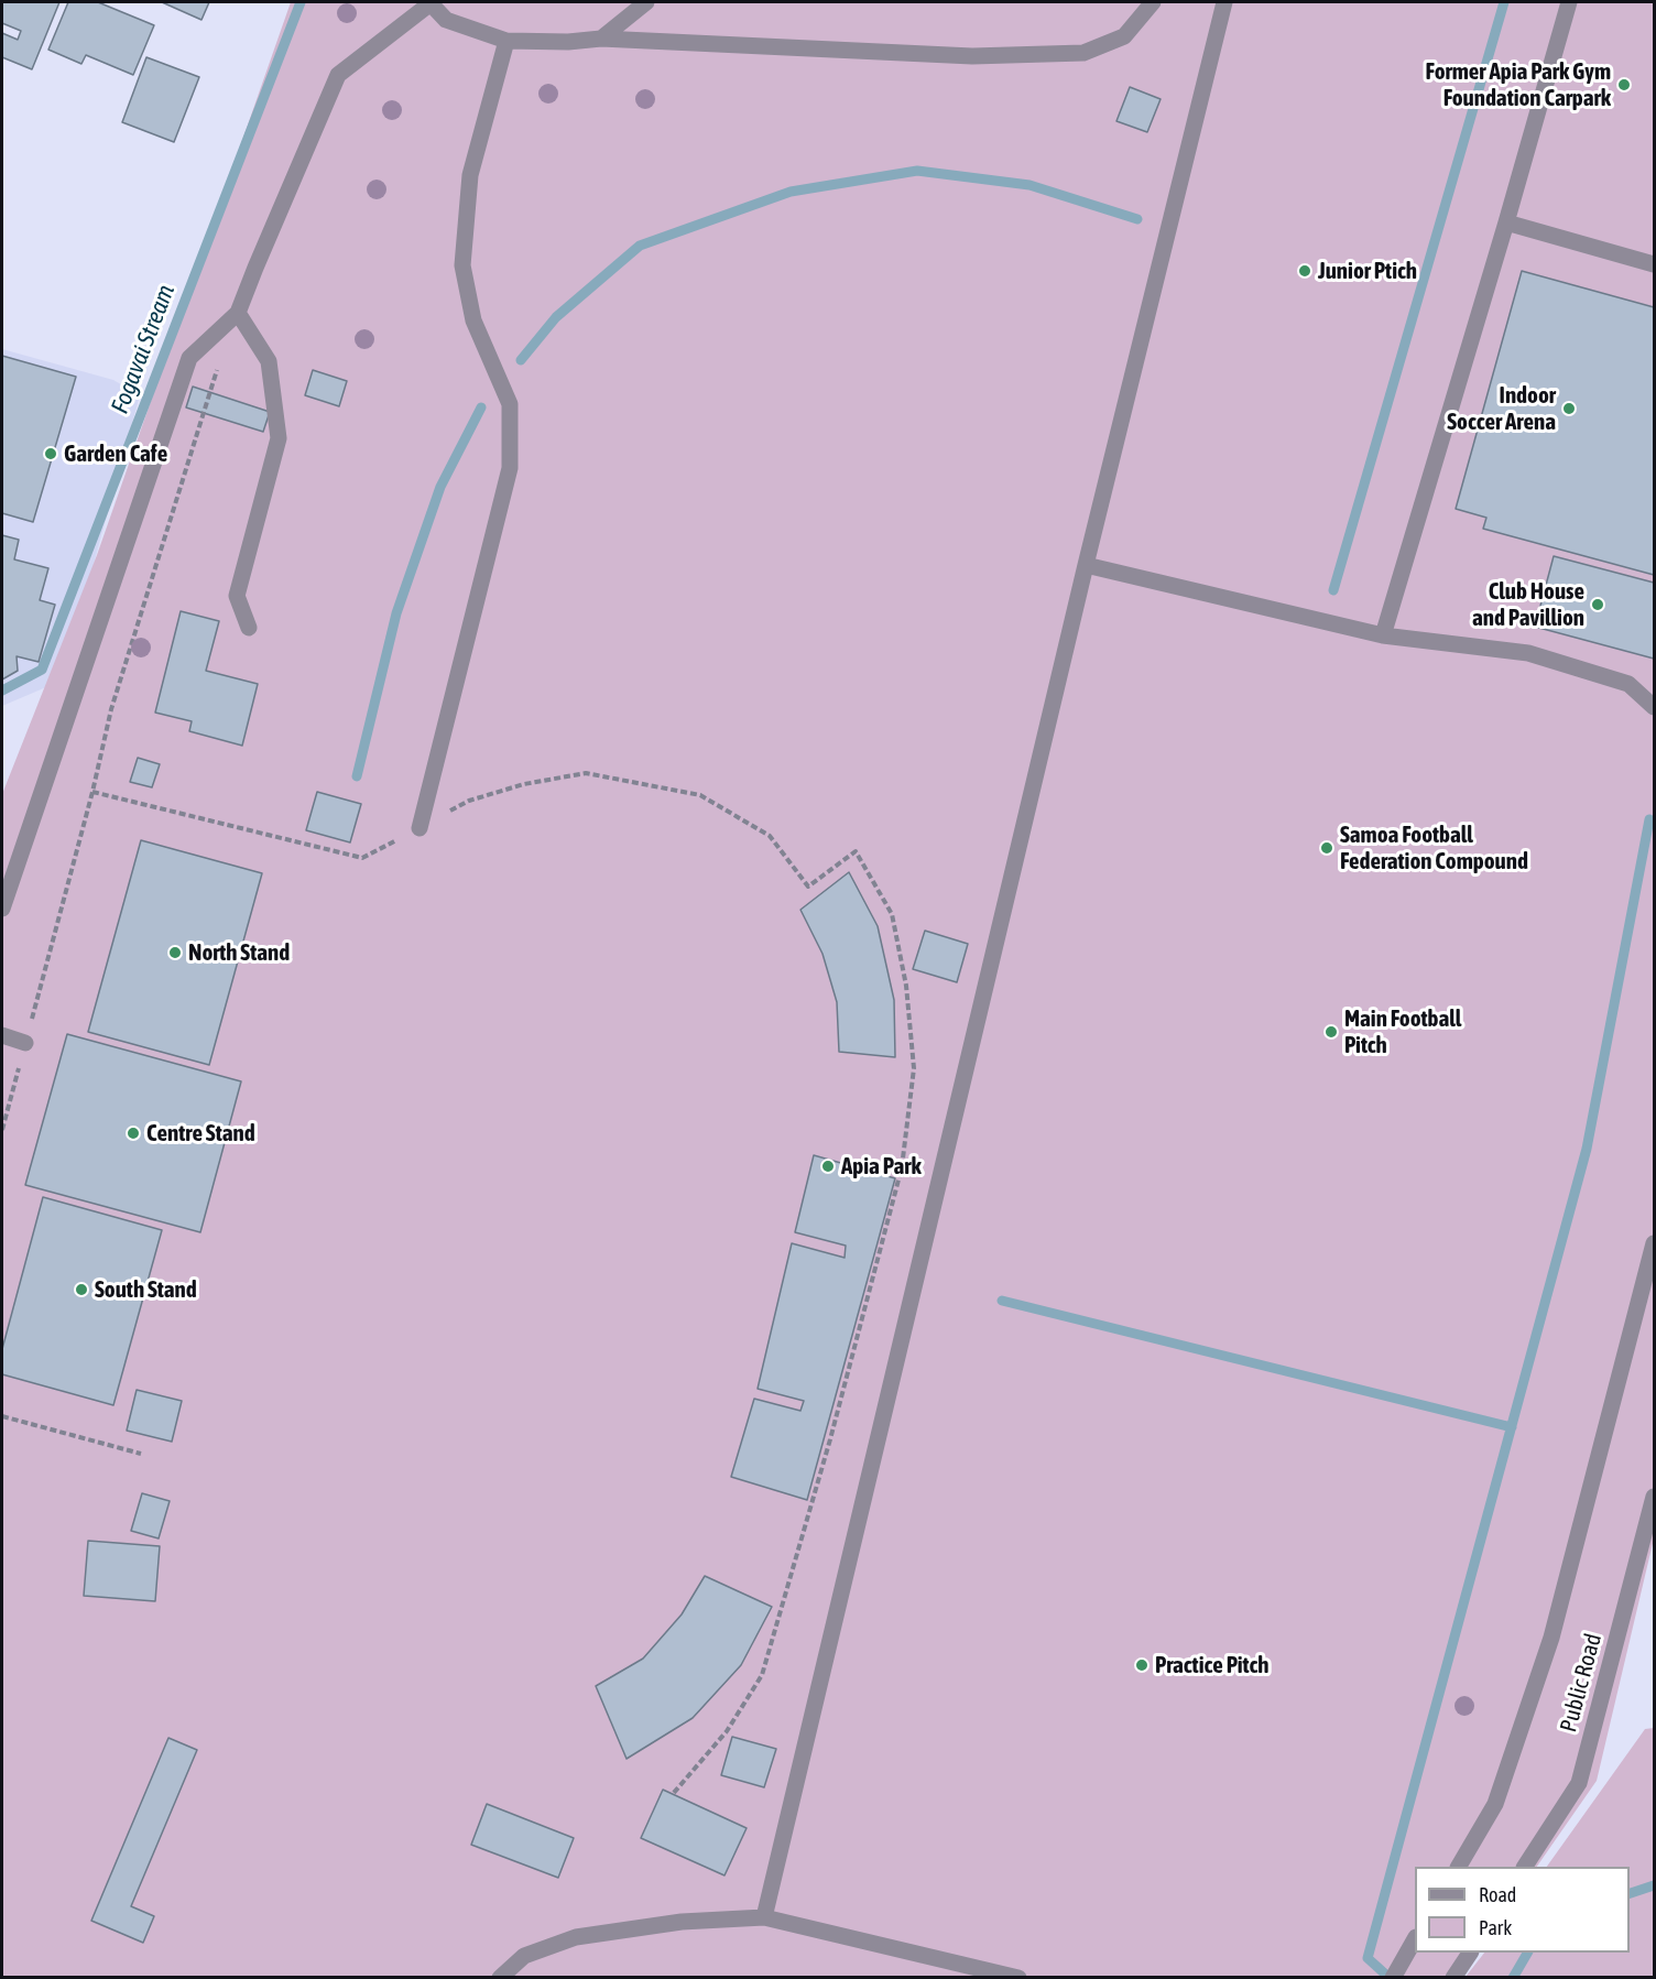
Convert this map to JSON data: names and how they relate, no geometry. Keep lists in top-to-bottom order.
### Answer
{
  "streets": {
    "street": ["Public Road"]
  },
  "water": ["Fogavai Stream"],
  "places": [
    "Former Apia Park Gym Foundation Carpark",
    "Junior Ptich",
    "Indoor Soccer Arena",
    "Garden Cafe",
    "Club House and Pavillion",
    "Samoa Football Federation Compound",
    "North Stand",
    "Main Football Pitch",
    "Centre Stand",
    "Apia Park",
    "South Stand",
    "Practice Pitch"
  ],
  "legend": ["Road", "Park"]
}
